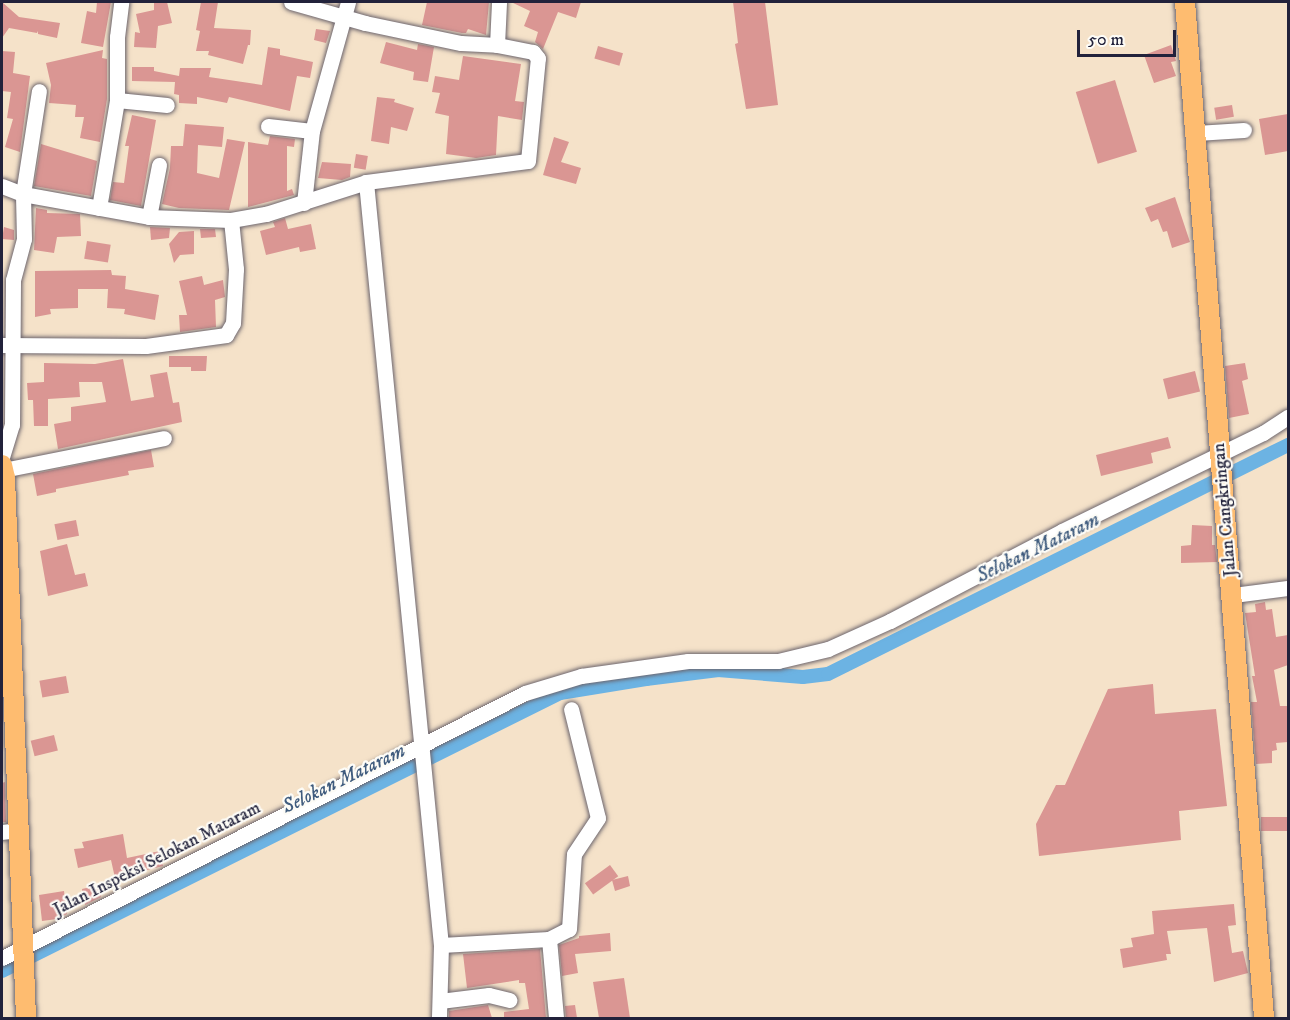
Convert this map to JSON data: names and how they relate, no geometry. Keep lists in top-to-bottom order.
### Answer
{
  "streets": {
    "main road": ["Jalan Cangkringan"],
    "street": ["Jalan Inspeksi Selokan Mataram"]
  },
  "crossings": [
    ["Jalan Cangkringan", "Jalan Inspeksi Selokan Mataram"]
  ],
  "water": ["Selokan Mataram"],
  "scale_bar": "50 m"
}
